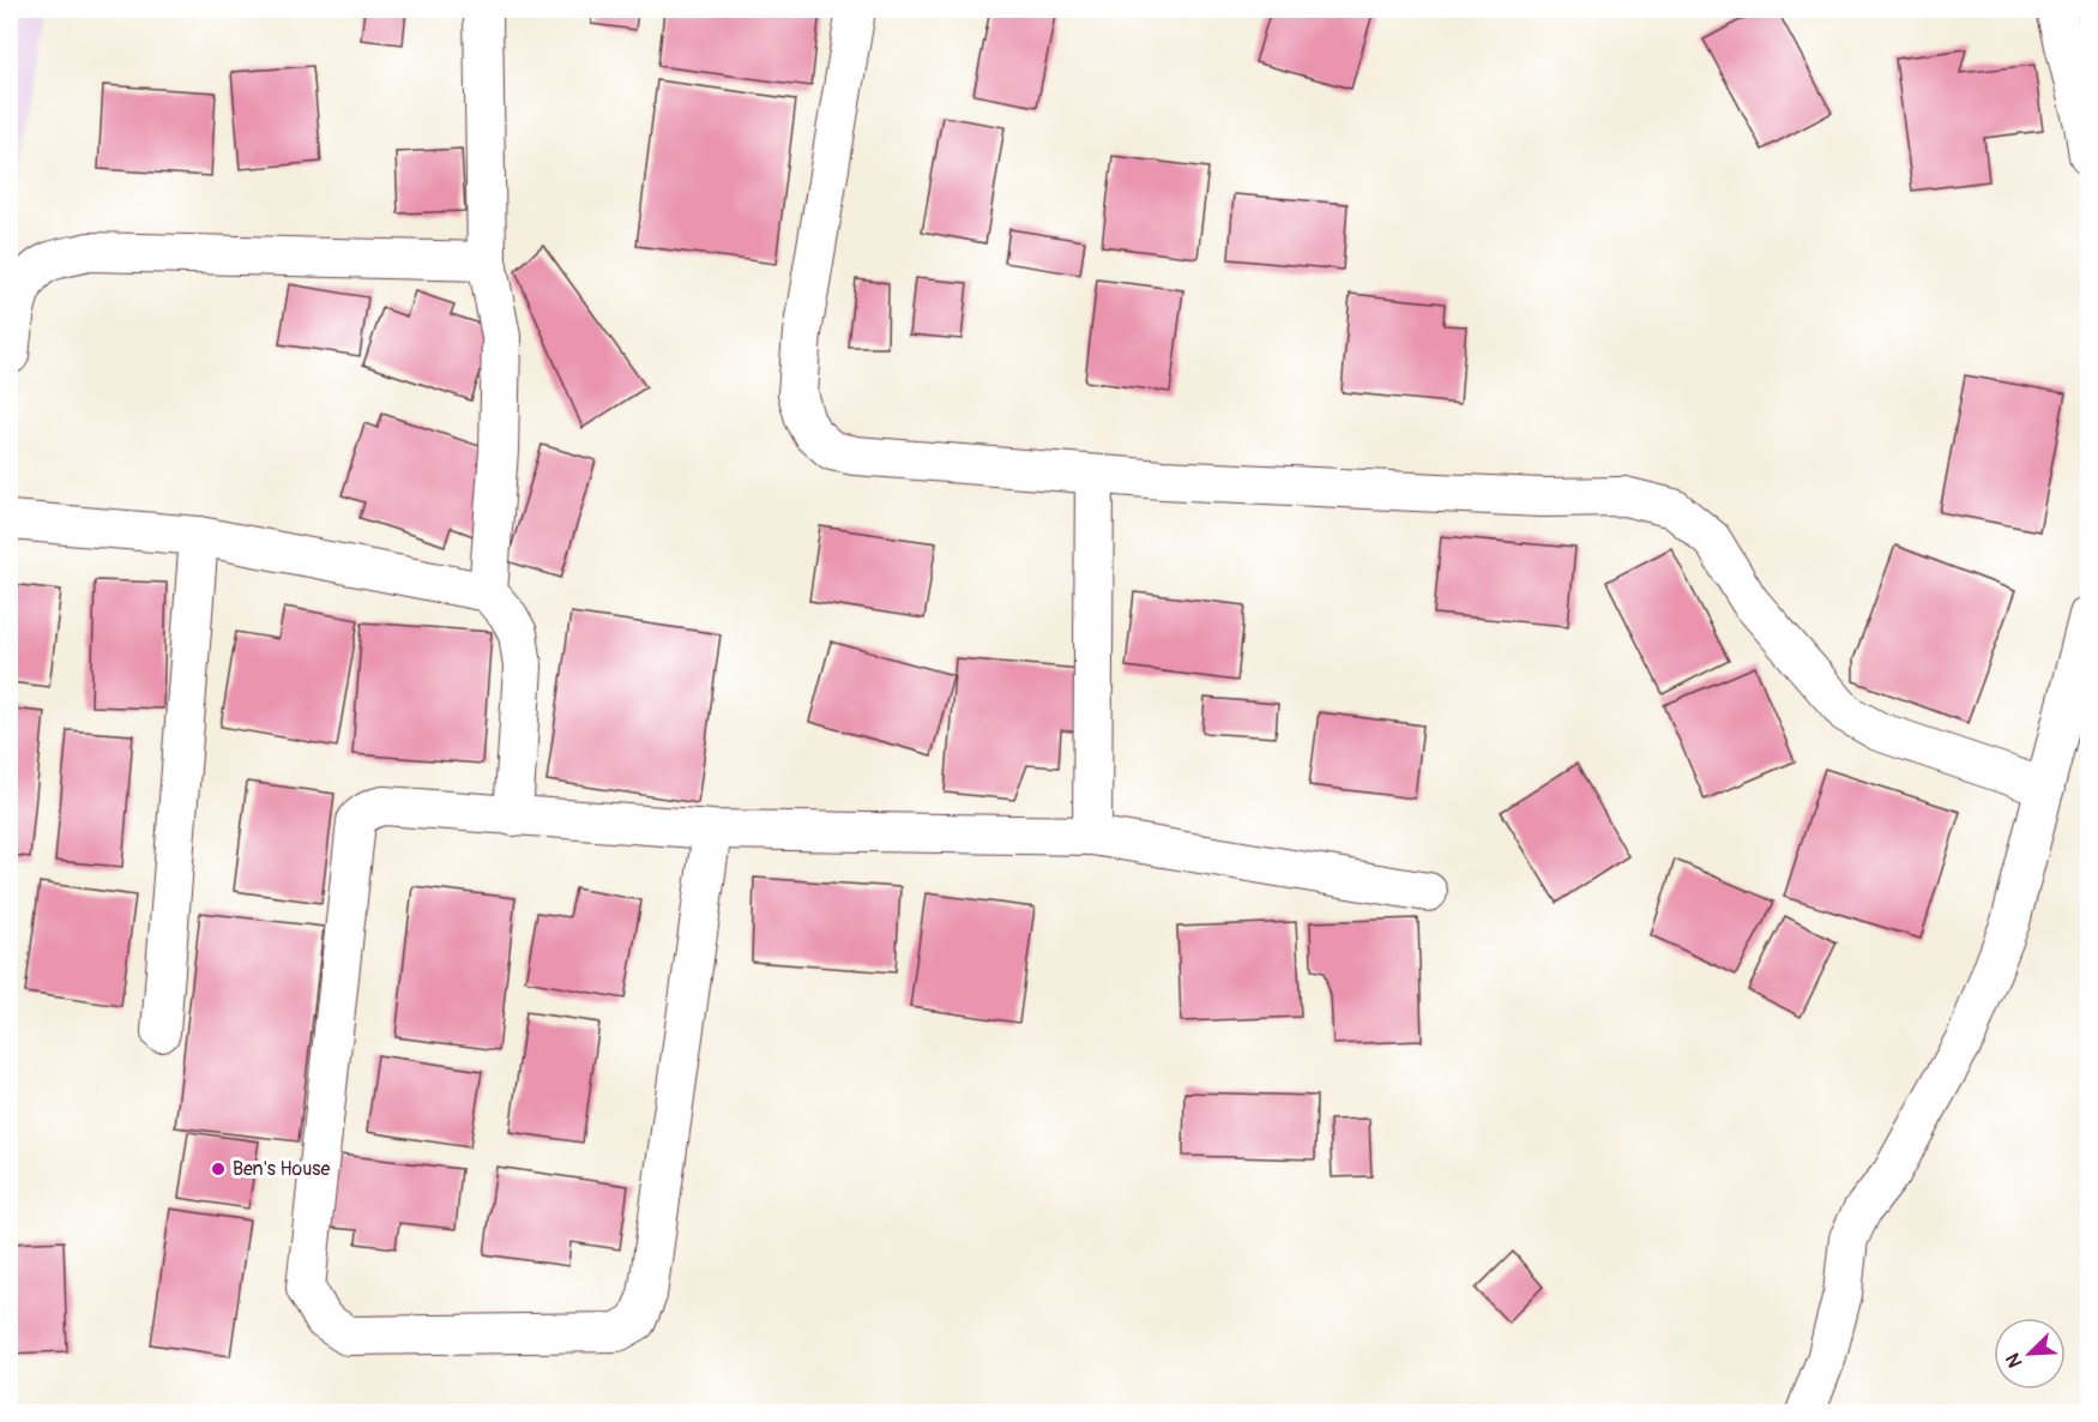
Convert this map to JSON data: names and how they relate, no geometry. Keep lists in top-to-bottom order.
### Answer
{
  "places": ["Ben's House"],
  "north": "bottom left"
}
